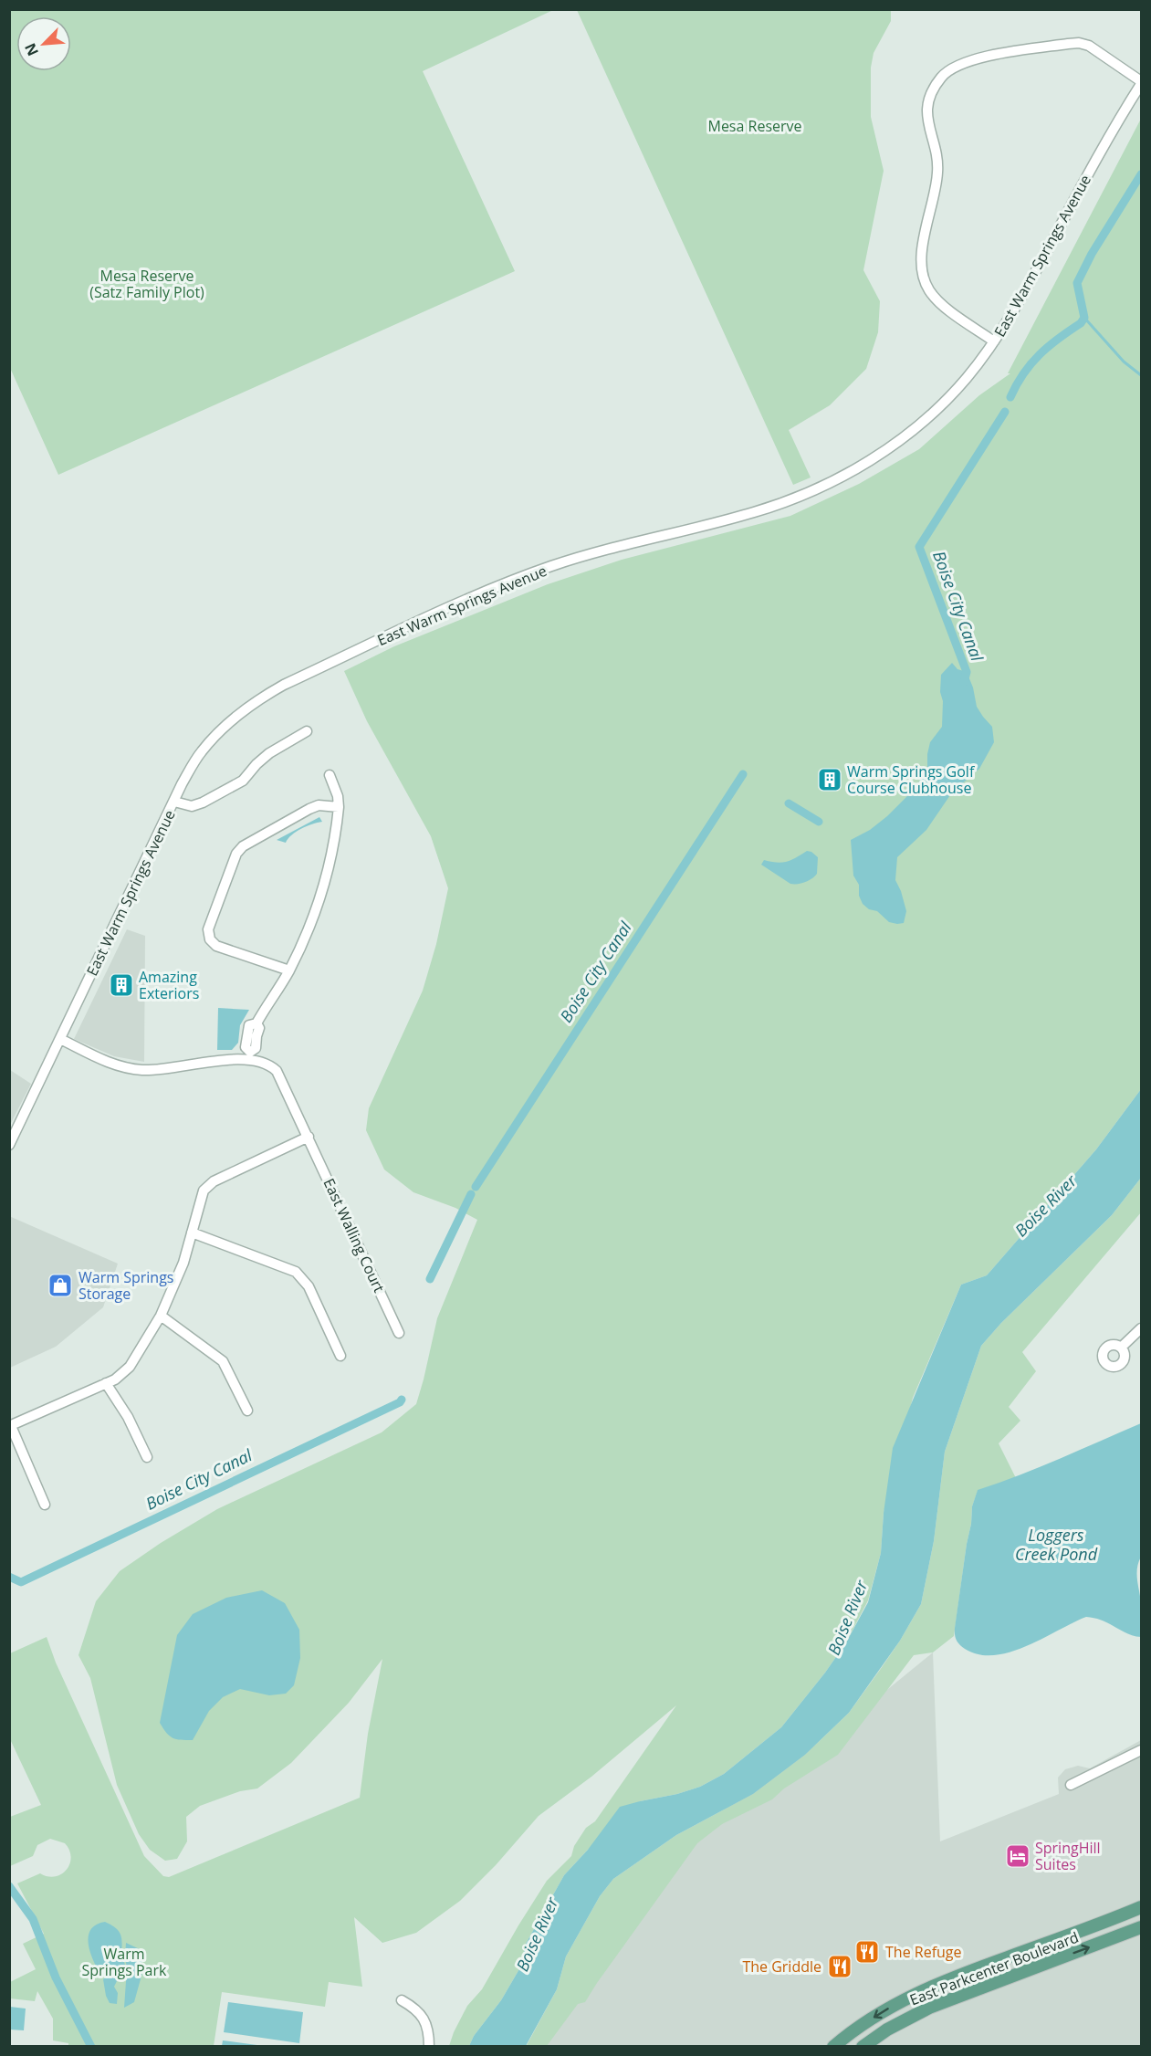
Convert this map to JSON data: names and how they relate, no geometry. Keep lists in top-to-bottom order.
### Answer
{
  "streets": {
    "main road": ["East Parkcenter Boulevard"],
    "street": ["East Warm Springs Avenue", "East Walling Court"]
  },
  "water": ["Boise City Canal", "Boise River", "Loggers Creek Pond"],
  "parks": ["Mesa Reserve", "Mesa Reserve (Satz Family Plot)", "Warm Springs Park"],
  "places": {
    "building": ["Warm Springs Golf Course Clubhouse", "Amazing Exteriors"],
    "shop": ["Warm Springs Storage"],
    "hotel": ["SpringHill Suites"],
    "restaurant": ["The Refuge", "The Griddle"]
  },
  "north": "bottom left"
}
